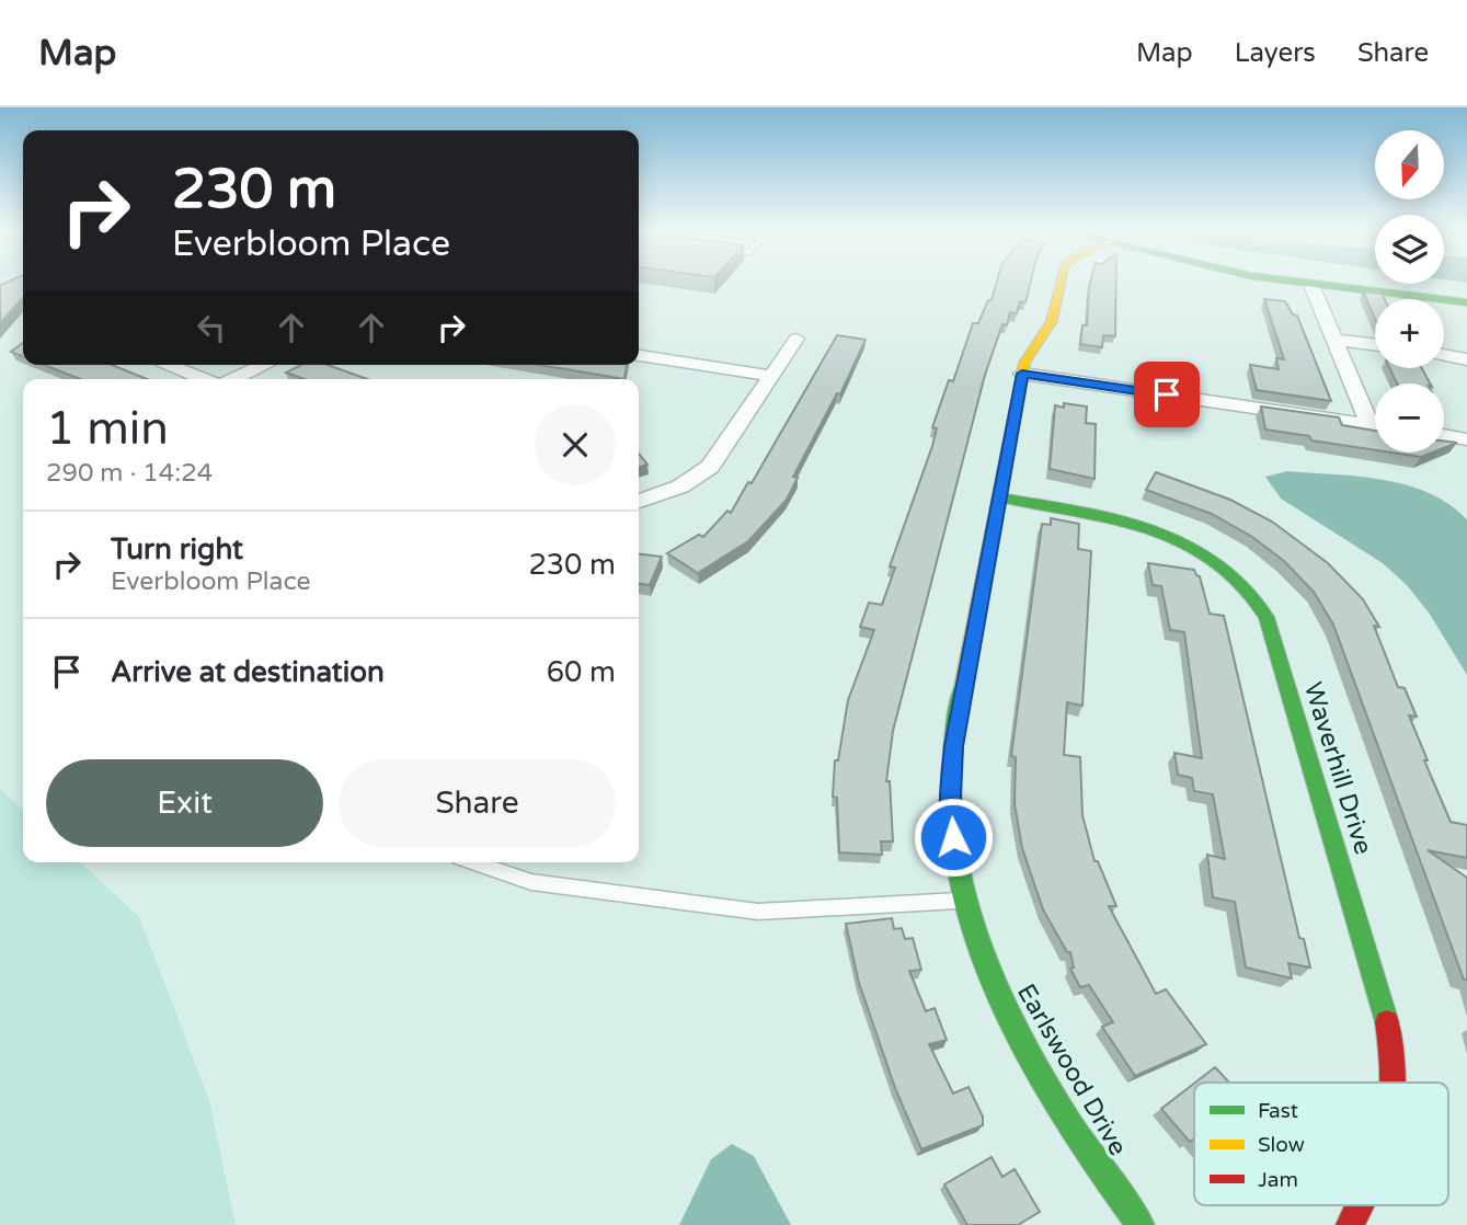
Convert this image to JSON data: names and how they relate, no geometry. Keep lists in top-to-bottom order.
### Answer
{
  "streets": {
    "street": ["Waverhill Drive", "Earlswood Drive"]
  },
  "crossings": [
    ["Waverhill Drive", "Earlswood Drive"]
  ],
  "legend": ["Fast", "Slow", "Jam"],
  "north": "bottom",
  "page": {
    "header": "Map",
    "nav": ["Map", "Layers", "Share"],
    "map_buttons": ["+", "−"],
    "turn": ["230 m", "Everbloom Place"],
    "heading": ["1 min", "290 m · 14:24"],
    "list": [
      {
        "name": "Turn right",
        "note": "Everbloom Place",
        "value": "230 m"
      },
      {
        "name": "Arrive at destination",
        "value": "60 m"
      }
    ],
    "buttons": ["Exit", "Share"]
  }
}
